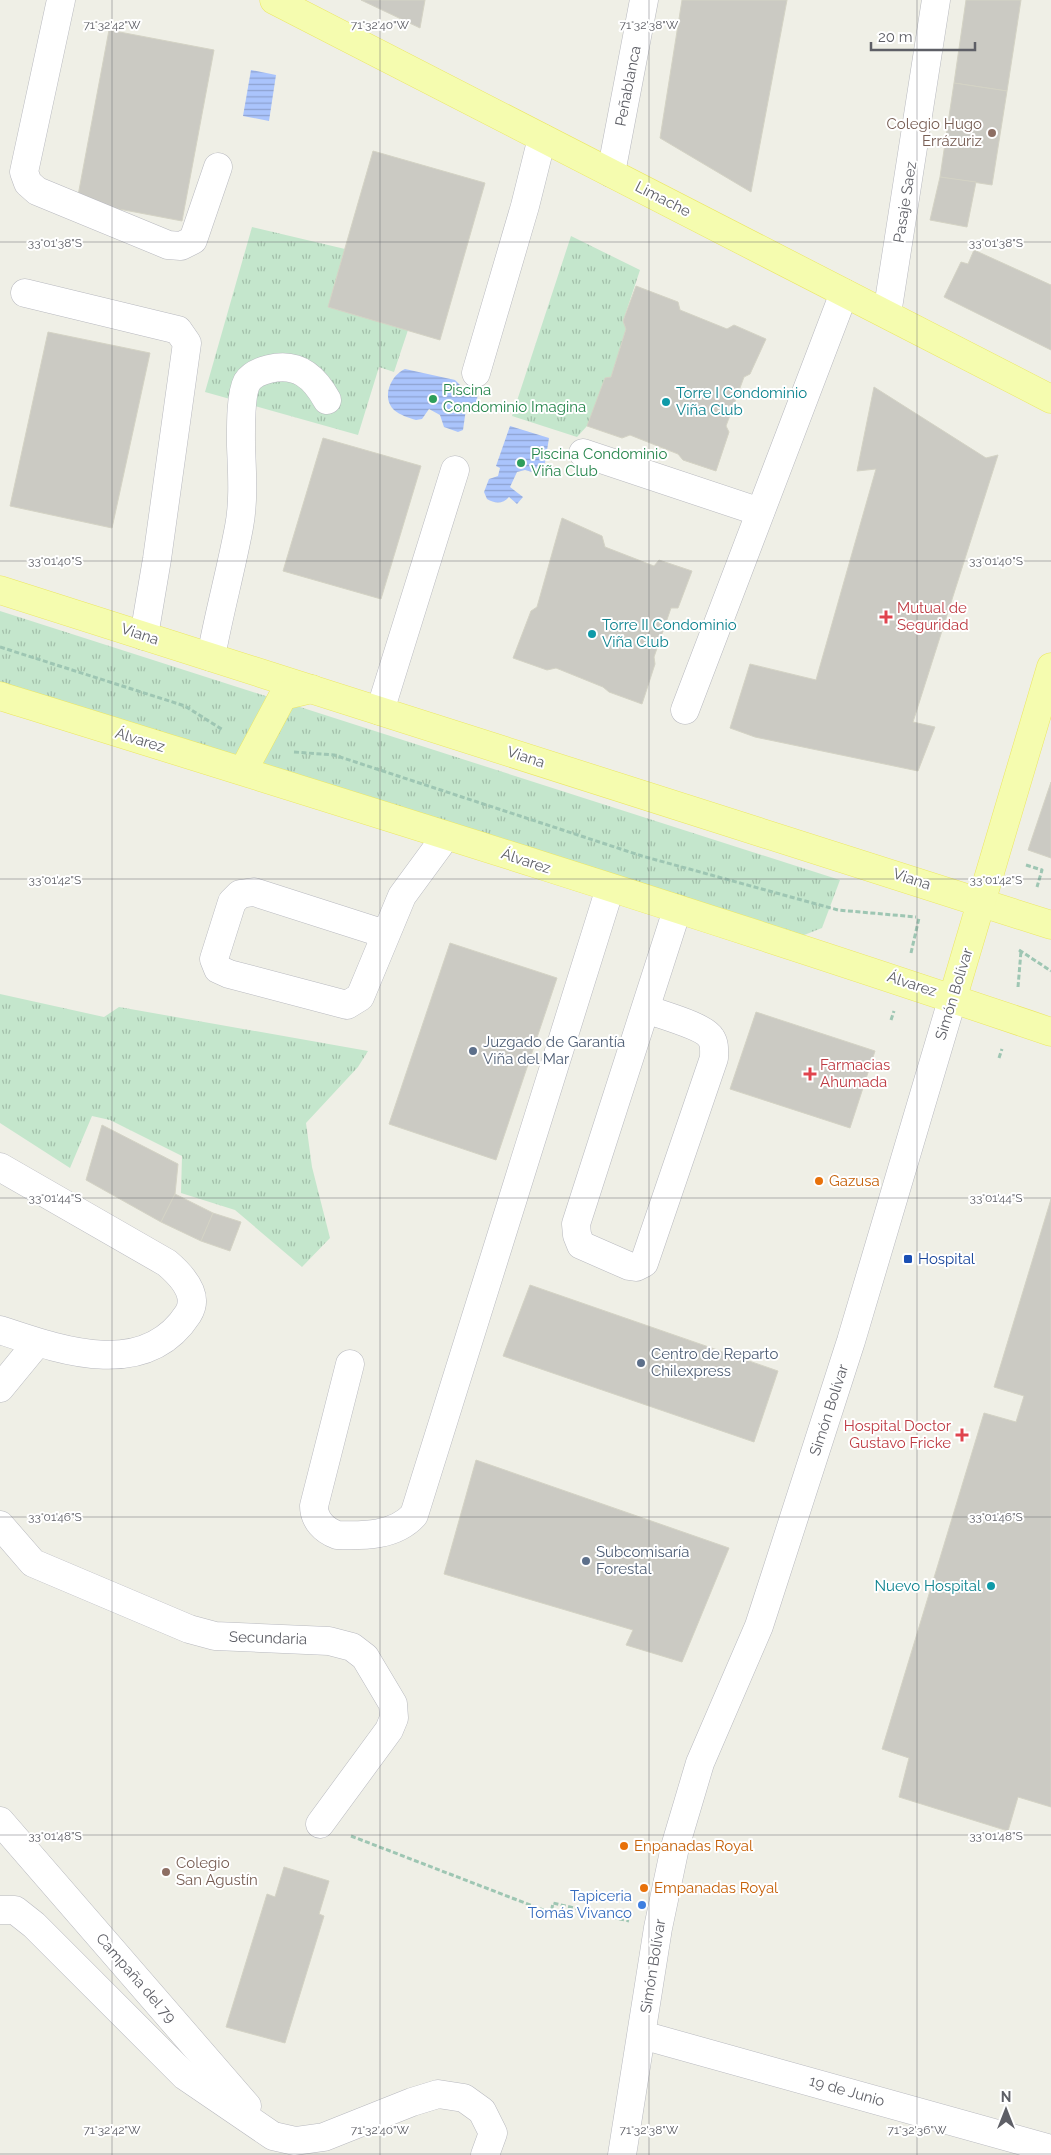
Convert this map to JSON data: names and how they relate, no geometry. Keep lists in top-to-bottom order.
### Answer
{
  "streets": {
    "main road": [
      "Limache",
      "Viana",
      "Álvarez",
      "Simón Bolívar"
    ],
    "street": [
      "Peñablanca",
      "Pasaje Saez",
      "Secundaria",
      "Campaña del 79",
      "19 de Junio"
    ]
  },
  "crossings": [
    ["Peñablanca", "Limache"],
    ["Limache", "Pasaje Saez"],
    ["Viana", "Simón Bolívar"],
    ["Álvarez", "Simón Bolívar"],
    ["Simón Bolívar", "19 de Junio"]
  ],
  "places": {
    "other": [
      "Colegio Hugo Errázuriz",
      "Piscina Condominio Imagina",
      "Torre I Condominio Viña Club",
      "Piscina Condominio Viña Club",
      "Torre II Condominio Viña Club",
      "Juzgado de Garantía Viña del Mar",
      "Gazusa",
      "Centro de Reparto Chilexpress",
      "Subcomisaría Forestal",
      "Nuevo Hospital",
      "Enpanadas Royal",
      "Colegio San Agustín",
      "Empanadas Royal",
      "Tapiceria Tomás Vivanco"
    ],
    "health": ["Mutual de Seguridad", "Farmacias Ahumada", "Hospital Doctor Gustavo Fricke"],
    "transit": ["Hospital"]
  },
  "scale_bar": "20 m",
  "north": "top",
  "coordinates": [
    "71°32'42\"W",
    "71°32'40\"W",
    "71°32'38\"W",
    "33°01'38\"S",
    "33°01'40\"S",
    "33°01'42\"S",
    "33°01'44\"S",
    "33°01'46\"S",
    "33°01'48\"S",
    "71°32'36\"W"
  ]
}
